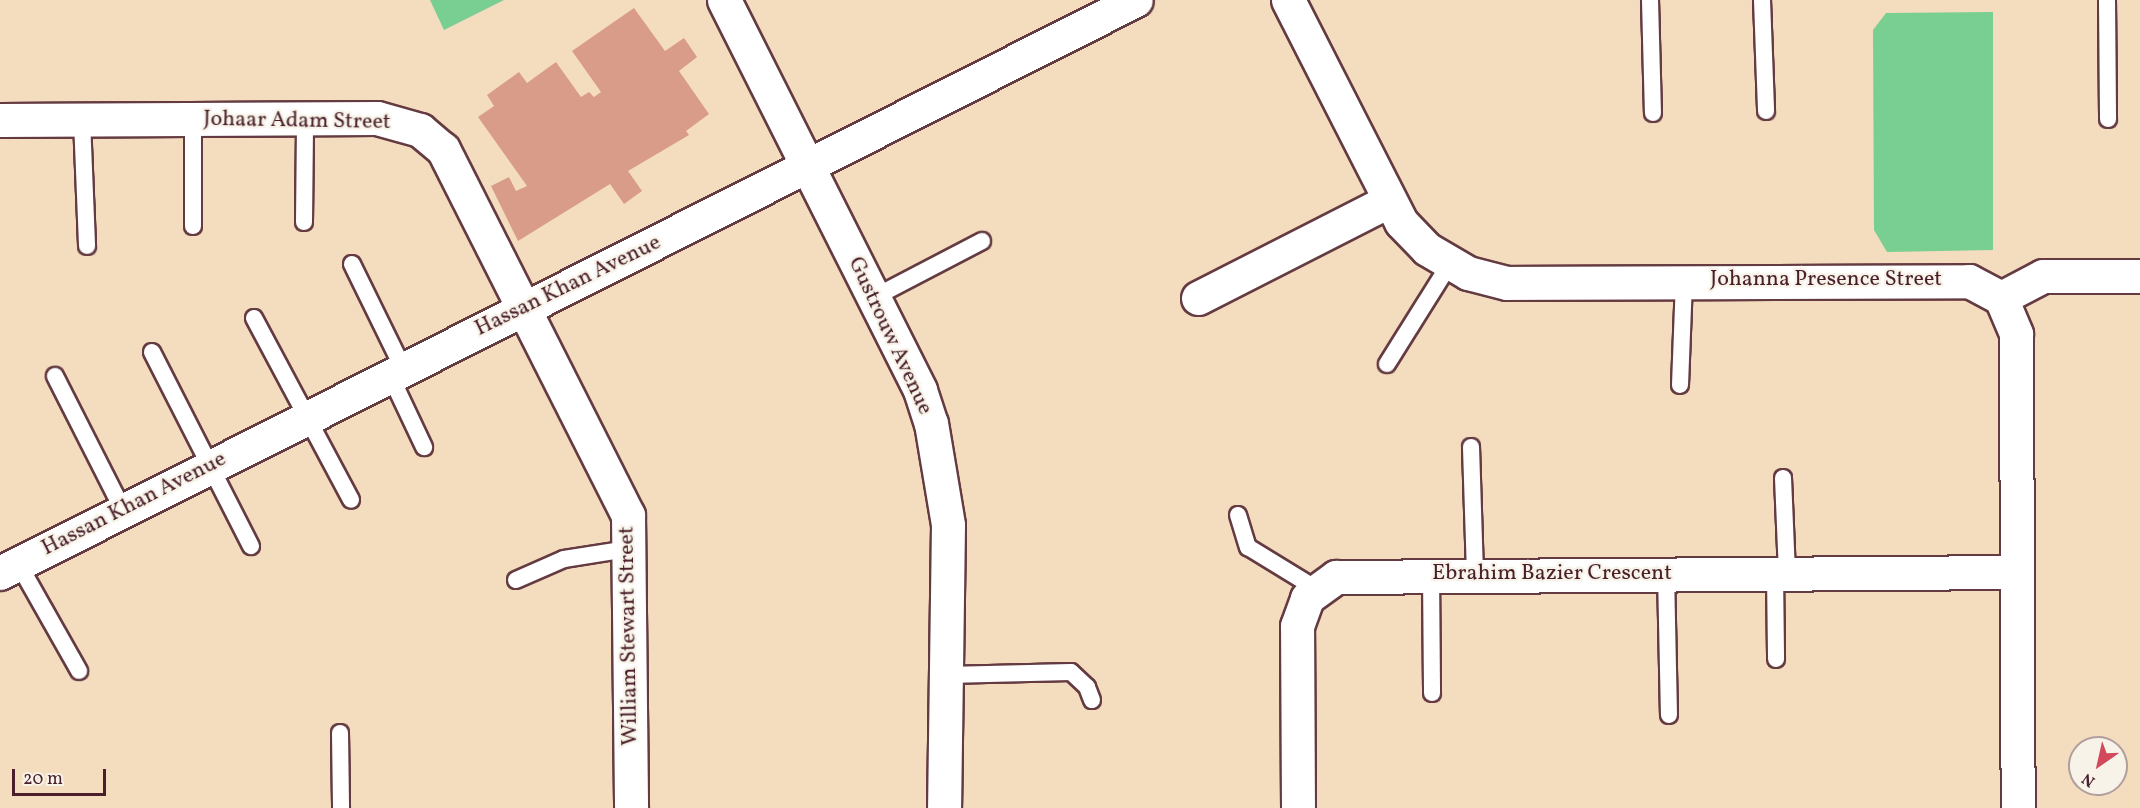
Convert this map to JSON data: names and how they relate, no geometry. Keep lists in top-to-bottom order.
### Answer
{
  "streets": {
    "street": [
      "Johaar Adam Street",
      "Johanna Presence Street",
      "Hassan Khan Avenue",
      "Gustrouw Avenue",
      "Ebrahim Bazier Crescent",
      "William Stewart Street"
    ]
  },
  "crossings": [
    ["Johaar Adam Street", "Hassan Khan Avenue"],
    ["Johaar Adam Street", "William Stewart Street"],
    ["Hassan Khan Avenue", "Gustrouw Avenue"],
    ["Hassan Khan Avenue", "William Stewart Street"]
  ],
  "scale_bar": "20 m",
  "north": "bottom left"
}
